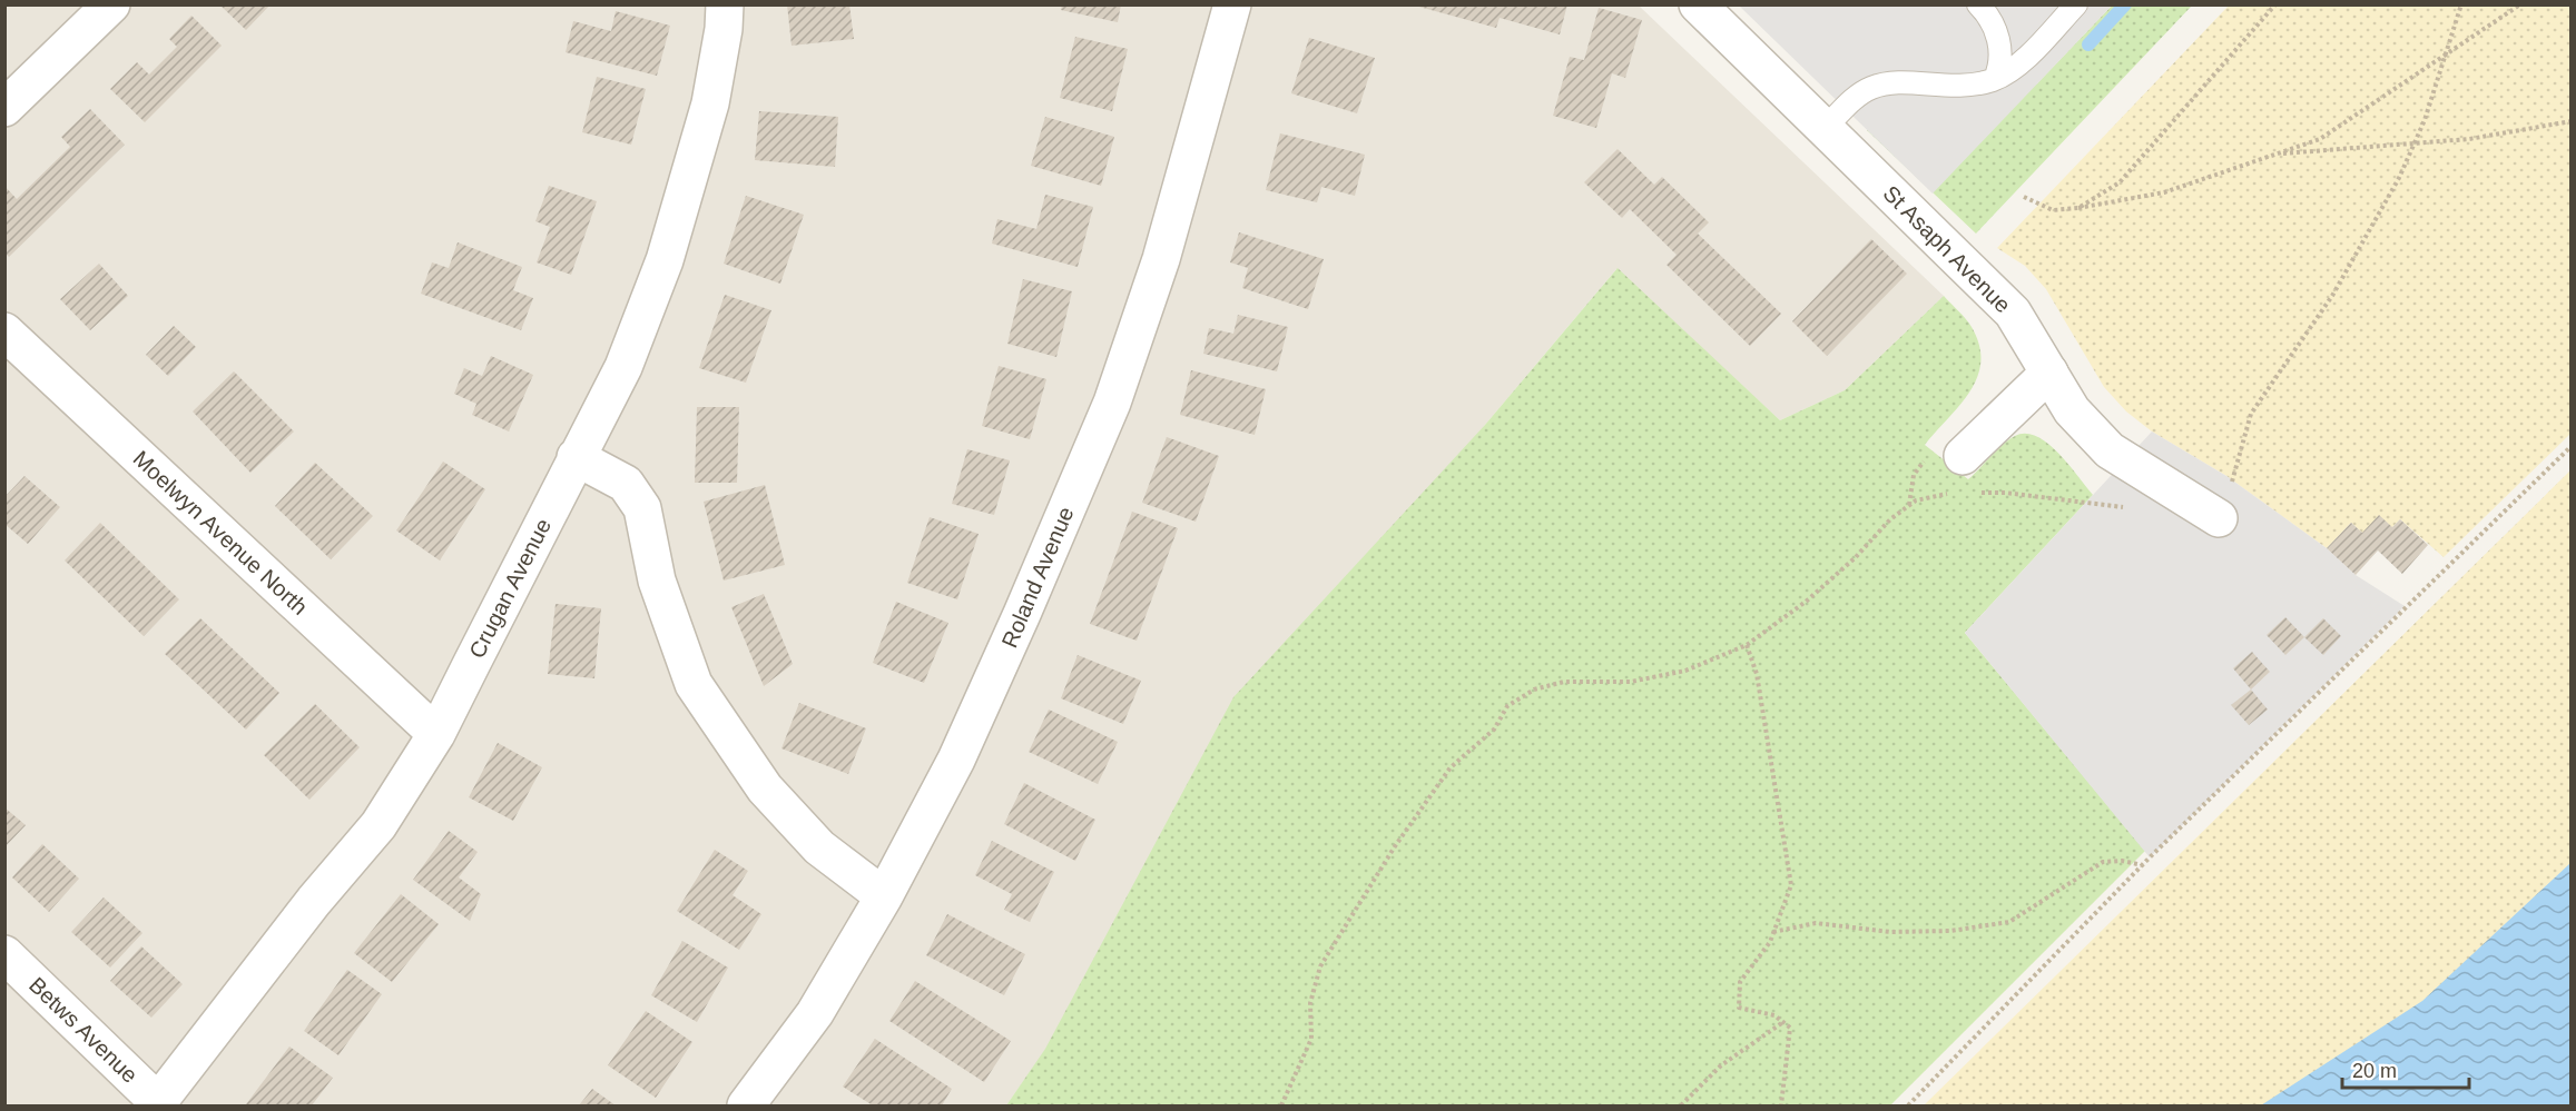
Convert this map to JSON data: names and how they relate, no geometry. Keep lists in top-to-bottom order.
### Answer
{
  "streets": {
    "street": [
      "St Asaph Avenue",
      "Moelwyn Avenue North",
      "Roland Avenue",
      "Crugan Avenue",
      "Betws Avenue"
    ]
  },
  "crossings": [
    ["Moelwyn Avenue North", "Crugan Avenue"],
    ["Crugan Avenue", "Betws Avenue"]
  ],
  "scale_bar": "20 m"
}
